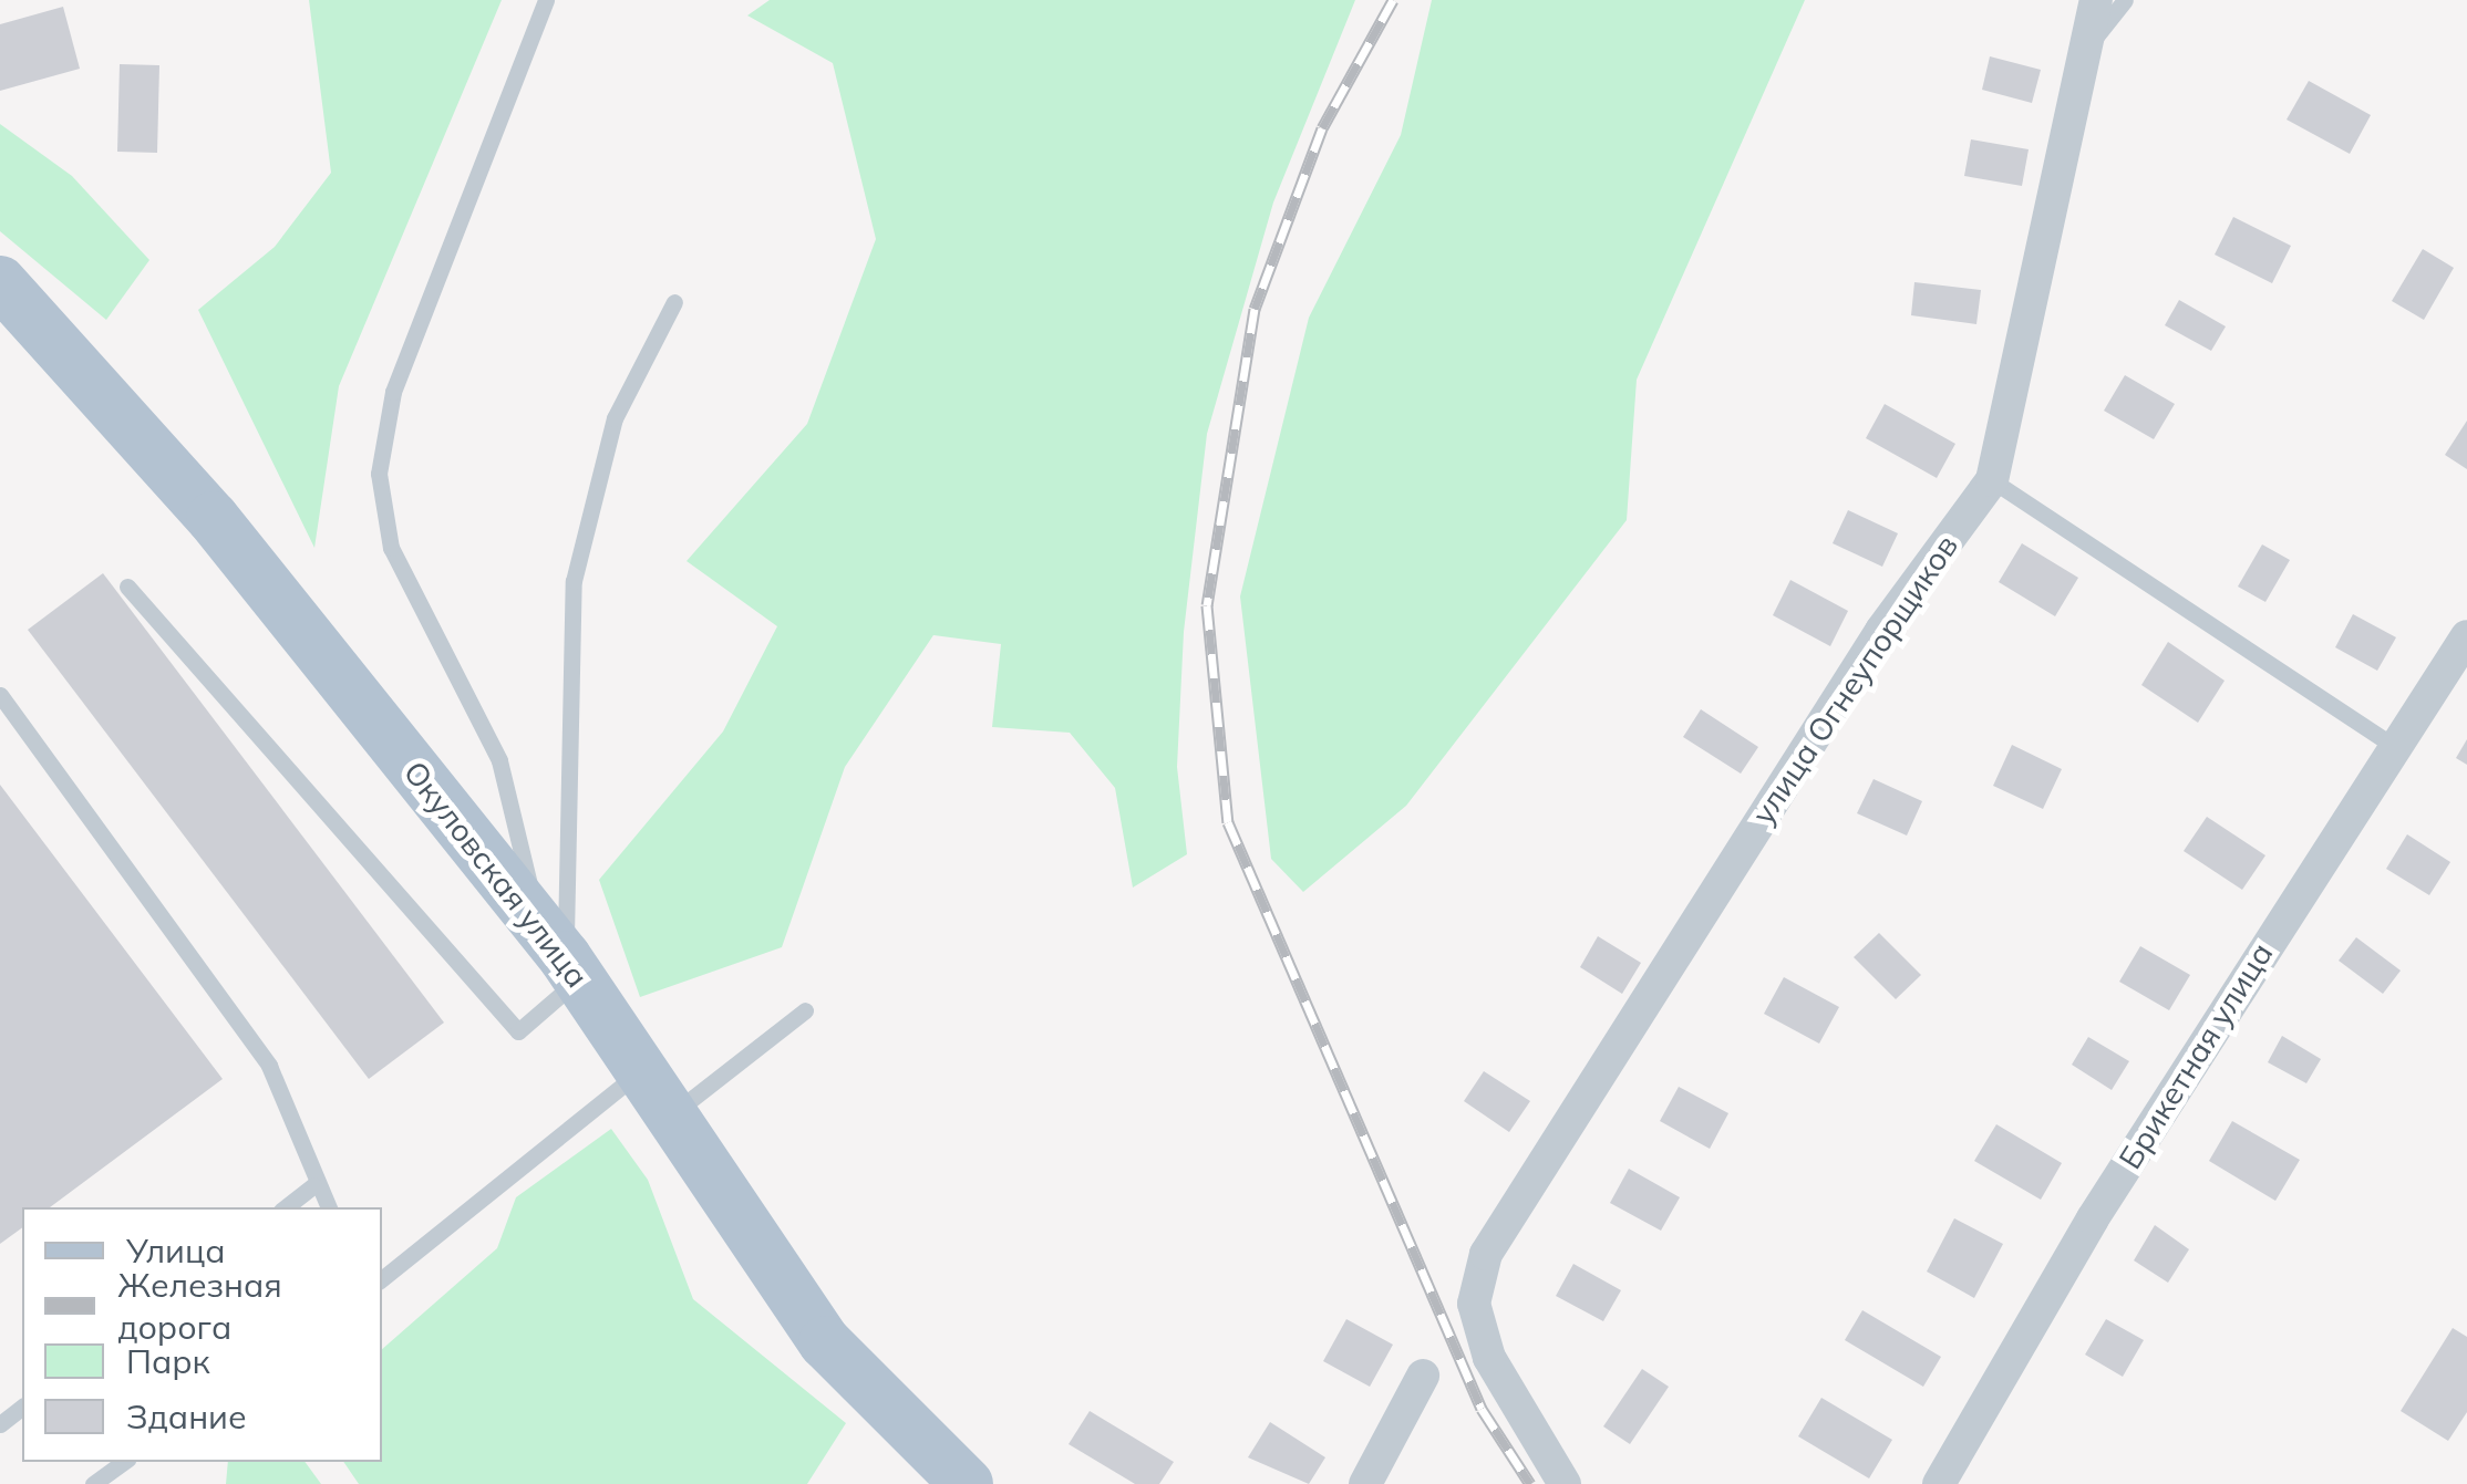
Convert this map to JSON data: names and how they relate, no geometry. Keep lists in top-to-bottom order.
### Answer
{
  "streets": {
    "main road": ["Окуловская улица"],
    "street": ["улица Огнеупорщиков", "Брикетная улица"]
  },
  "legend": [
    "Улица",
    "Железная дорога",
    "Парк",
    "Здание"
  ]
}
